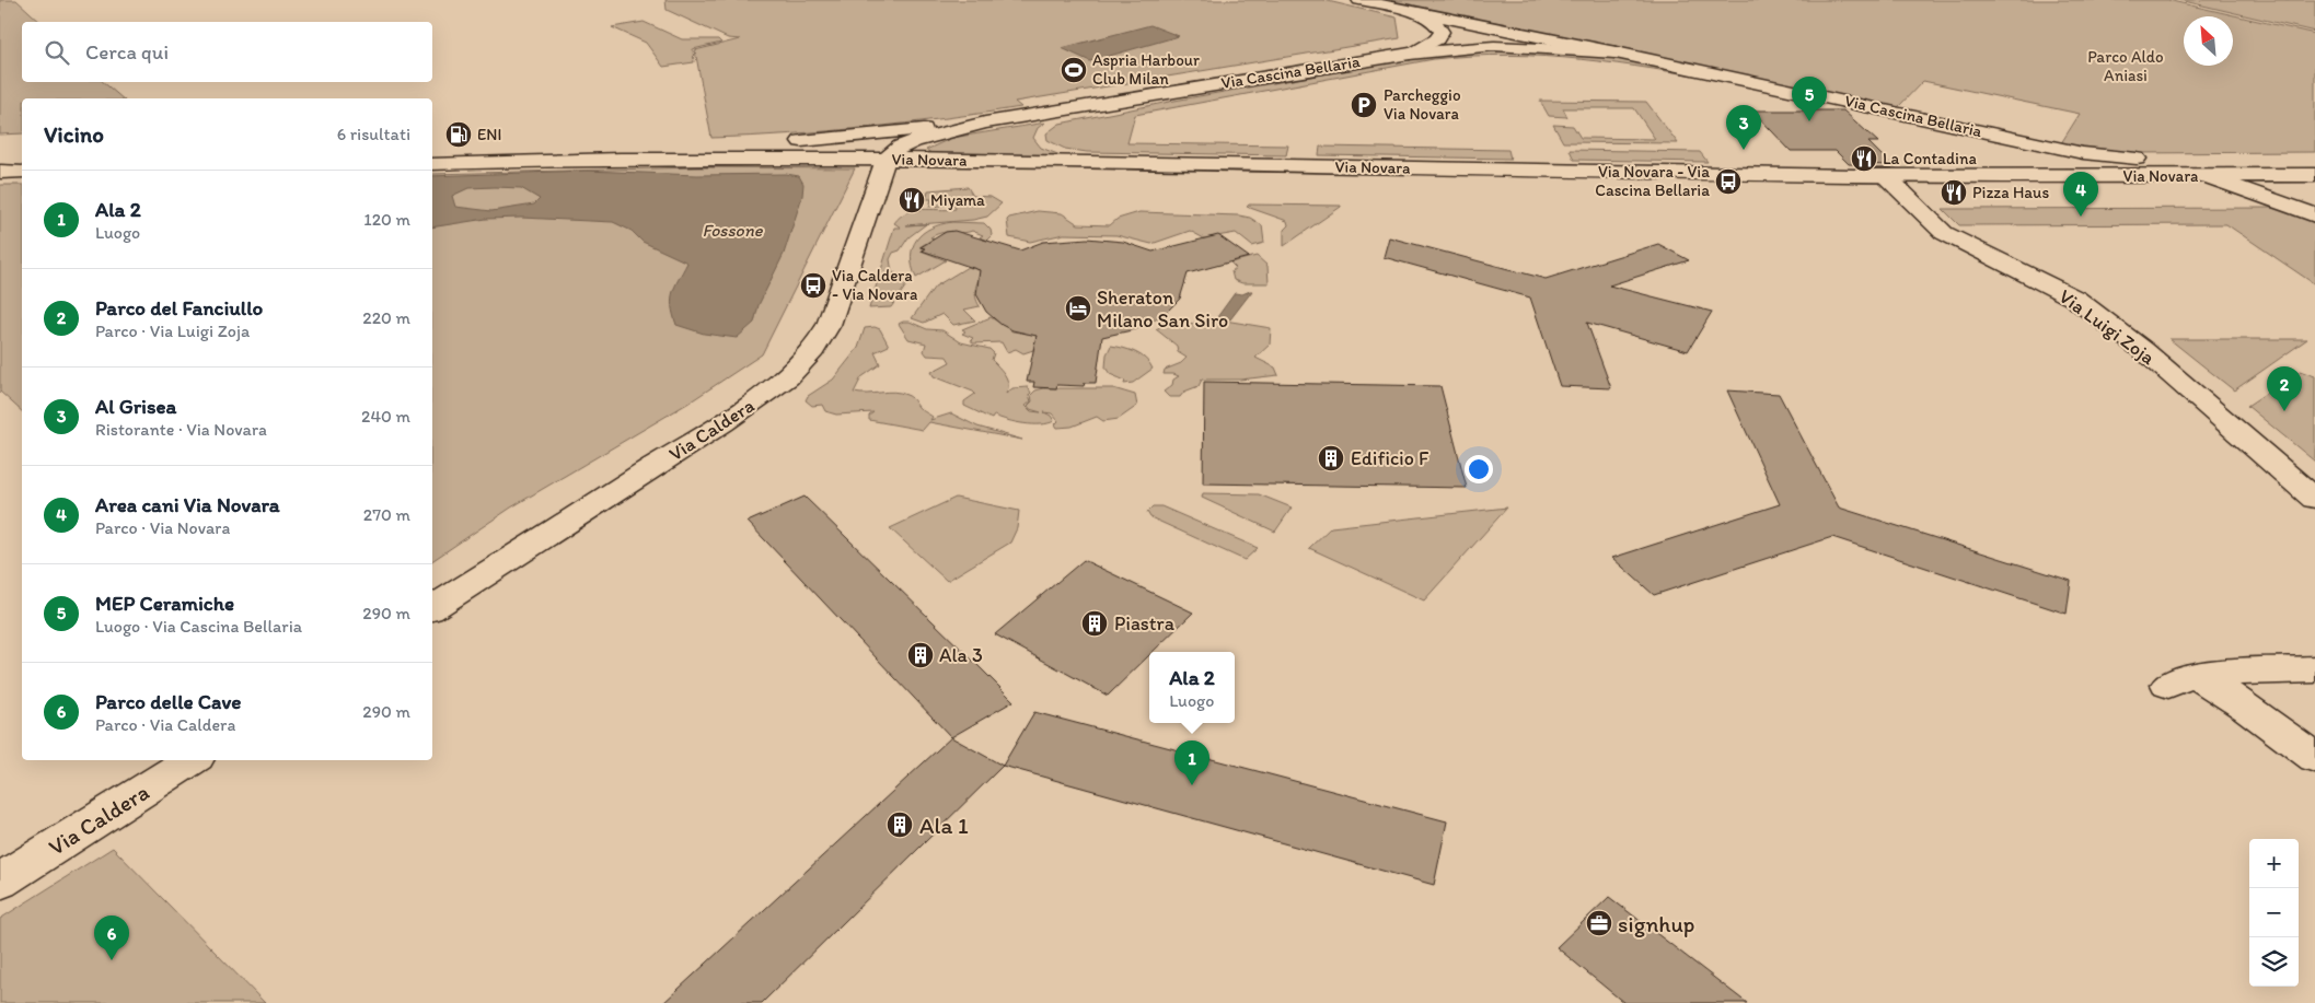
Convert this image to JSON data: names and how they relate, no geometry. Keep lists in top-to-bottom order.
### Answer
{
  "streets": {
    "main road": [
      "Via Cascina Bellaria",
      "Via Novara",
      "Via Luigi Zoja",
      "Via Caldera"
    ]
  },
  "crossings": [
    ["Via Cascina Bellaria", "Via Novara"],
    ["Via Novara", "Via Luigi Zoja"],
    ["Via Novara", "Via Caldera"]
  ],
  "water": ["Fossone"],
  "parks": ["Parco Aldo Aniasi"],
  "places": {
    "sports": ["Aspria Harbour Club Milan"],
    "parking": ["Parcheggio Via Novara"],
    "fuel station": ["ENI"],
    "restaurant": ["La Contadina", "Pizza Haus", "Miyama"],
    "bus stop": ["Via Novara - Via Cascina Bellaria", "Via Caldera - Via Novara"],
    "hotel": ["Sheraton Milano San Siro"],
    "building": [
      "Edificio F",
      "Piastra",
      "Ala 3",
      "Ala 1"
    ],
    "office": ["signhup"]
  },
  "north": "top left",
  "page": {
    "search": "Cerca qui",
    "pins": [
      "5",
      "3",
      "4",
      "2",
      "1",
      "6"
    ],
    "heading": ["Vicino", "6 risultati"],
    "list": [
      {
        "mark": "1",
        "name": "Ala 2",
        "note": "Luogo",
        "value": "120 m"
      },
      {
        "mark": "2",
        "name": "Parco del Fanciullo",
        "note": "Parco · Via Luigi Zoja",
        "value": "220 m"
      },
      {
        "mark": "3",
        "name": "Al Grisea",
        "note": "Ristorante · Via Novara",
        "value": "240 m"
      },
      {
        "mark": "4",
        "name": "Area cani Via Novara",
        "note": "Parco · Via Novara",
        "value": "270 m"
      },
      {
        "mark": "5",
        "name": "MEP Ceramiche",
        "note": "Luogo · Via Cascina Bellaria",
        "value": "290 m"
      },
      {
        "mark": "6",
        "name": "Parco delle Cave",
        "note": "Parco · Via Caldera",
        "value": "290 m"
      }
    ],
    "popup": ["Ala 2", "Luogo"],
    "map_buttons": ["+", "−"]
  }
}
